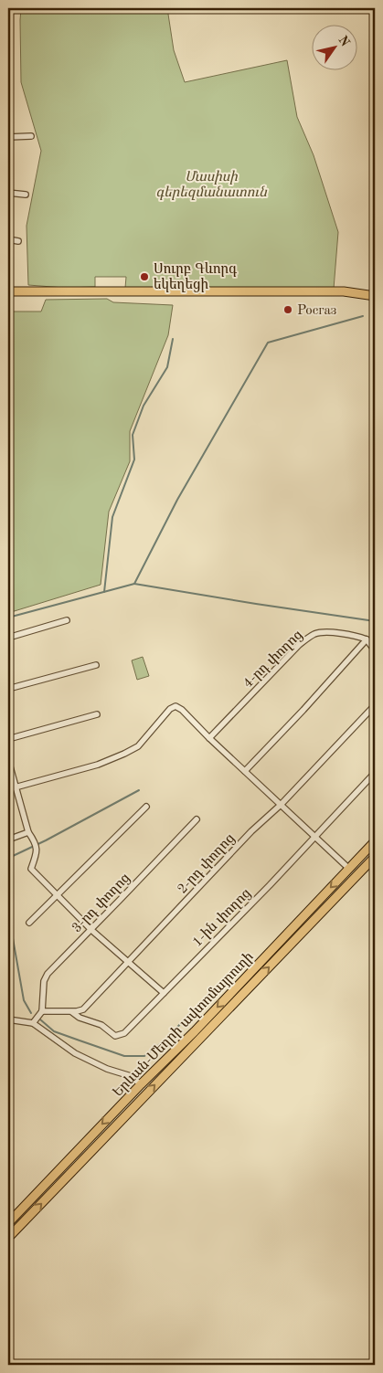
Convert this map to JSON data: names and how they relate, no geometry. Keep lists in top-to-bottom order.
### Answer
{
  "streets": {
    "main road": ["Երևան-Մեղրի ավտոմայրուղի"],
    "street": [
      "4-րդ փողոց",
      "2-րդ փողոց",
      "3-րդ փողոց",
      "1-ին փողոց"
    ]
  },
  "crossings": [
    ["2-րդ փողոց", "3-րդ փողոց"],
    ["2-րդ փողոց", "1-ին փողոց"]
  ],
  "parks": ["Մասիսի գերեզմանատուն"],
  "places": ["Սուրբ Գևորգ եկեղեցի", "Росгаз"],
  "north": "top right"
}
